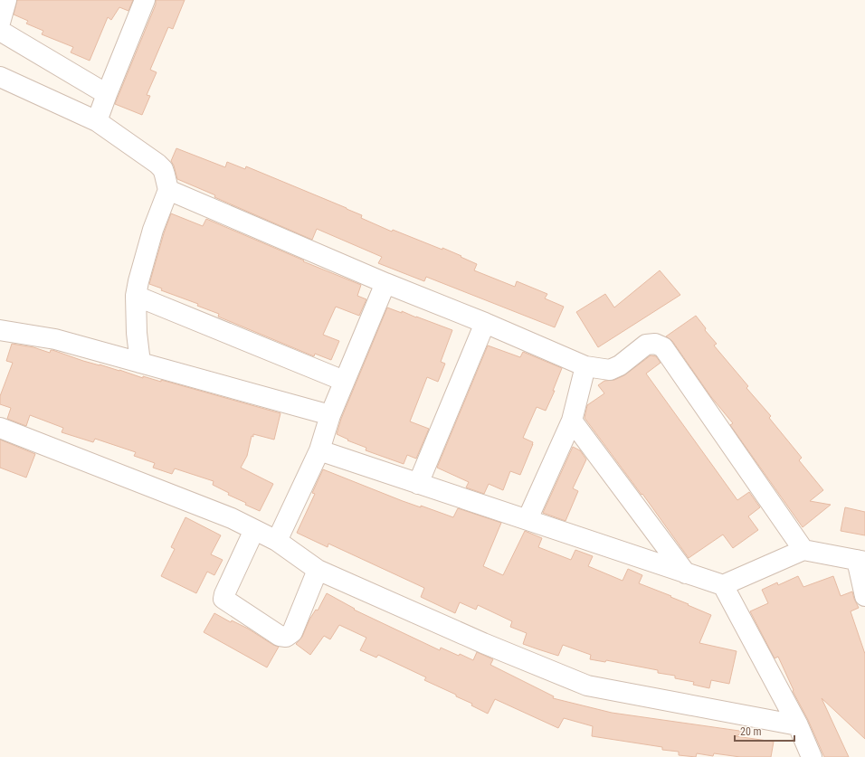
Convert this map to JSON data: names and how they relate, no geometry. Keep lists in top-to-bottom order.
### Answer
{
  "scale_bar": "20 m"
}
